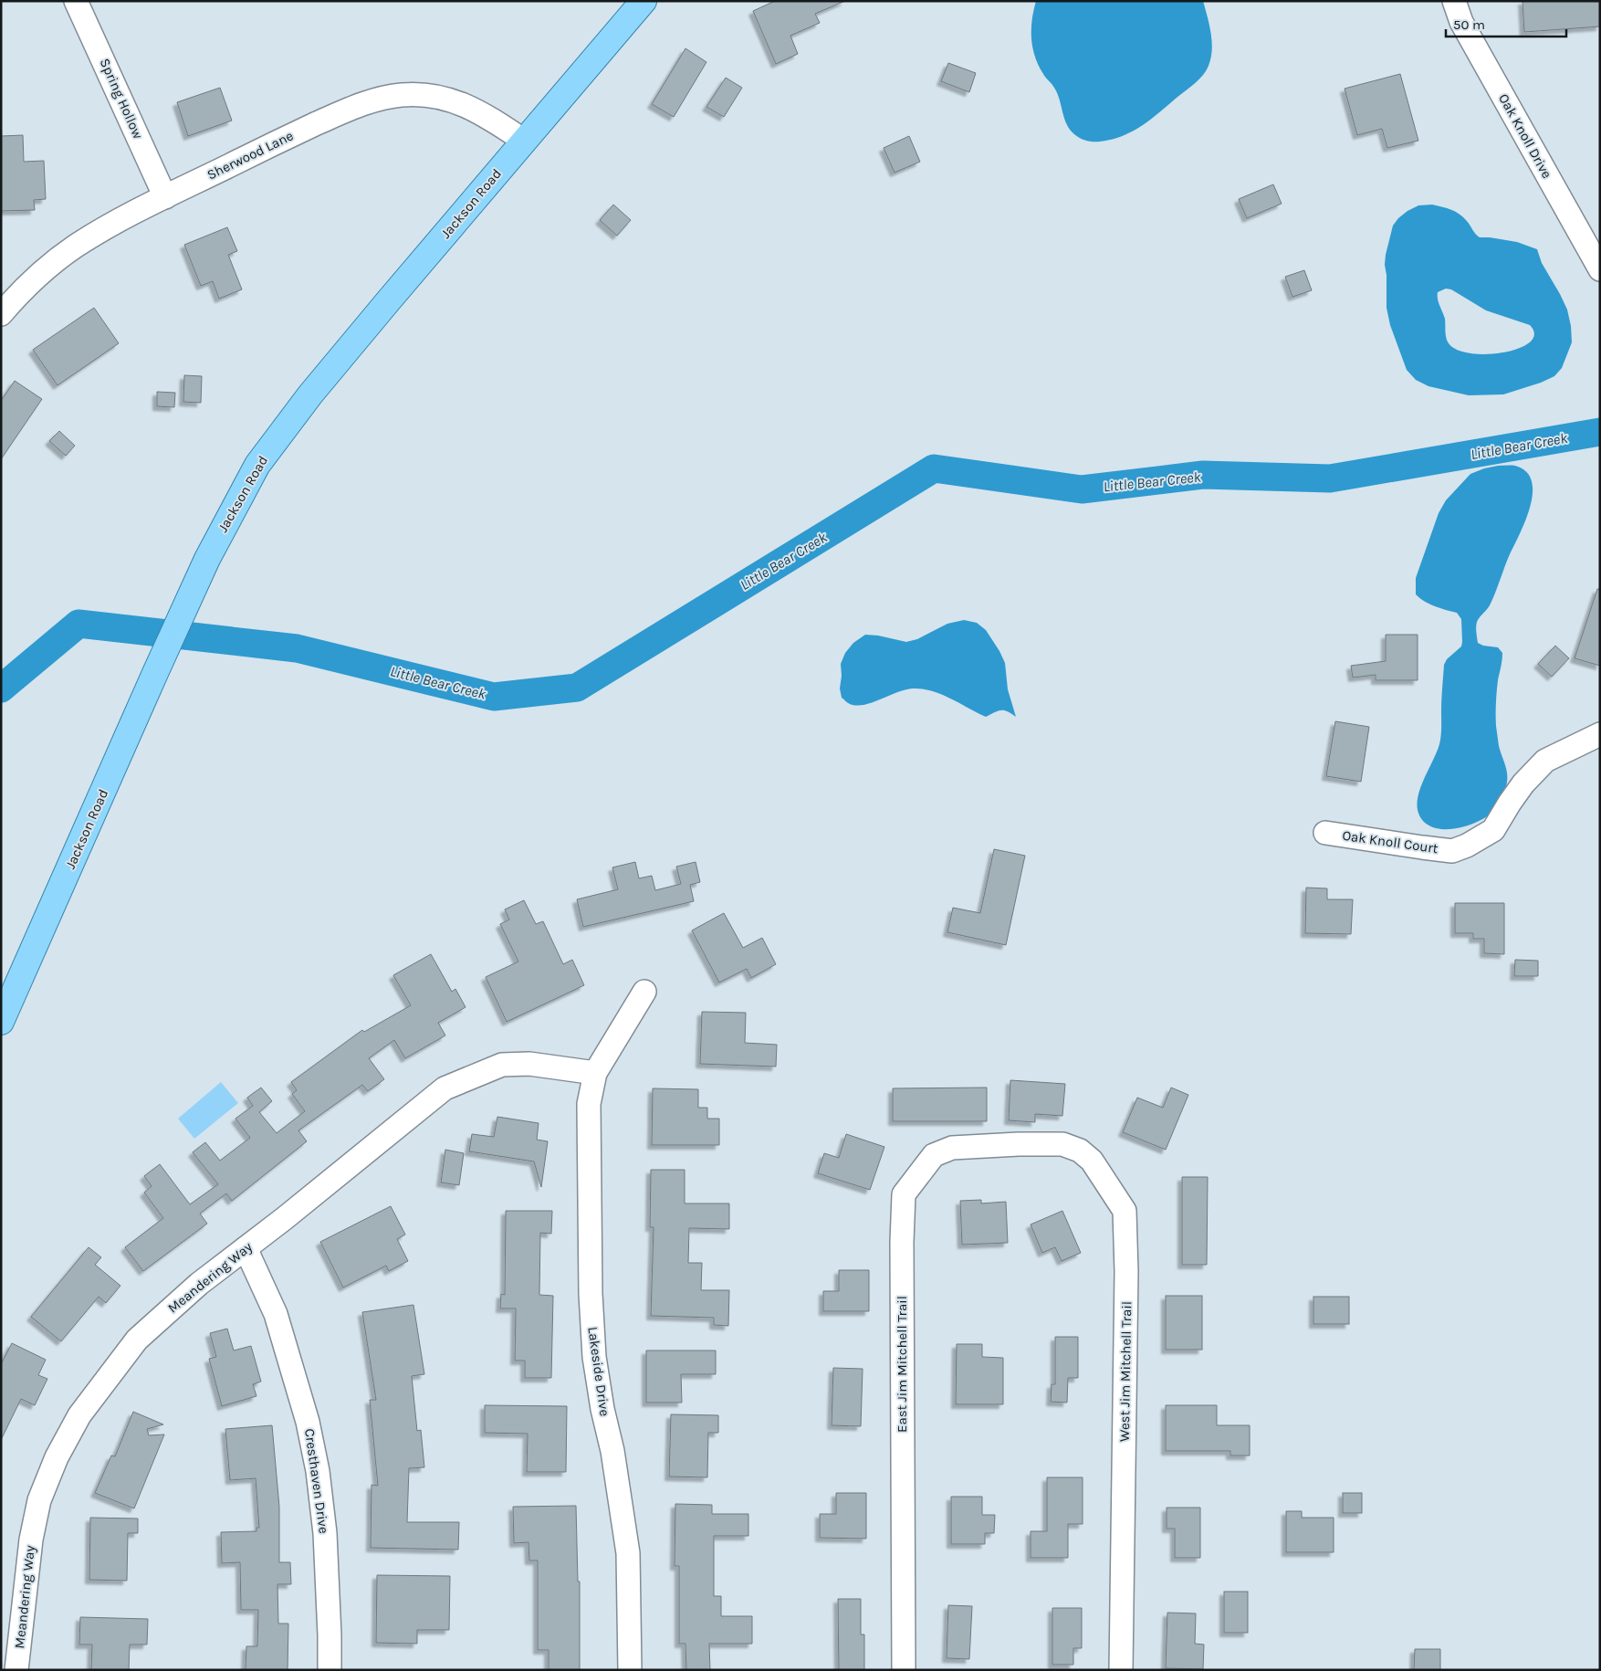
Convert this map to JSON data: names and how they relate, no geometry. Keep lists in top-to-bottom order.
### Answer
{
  "streets": {
    "main road": ["Jackson Road"],
    "street": [
      "Spring Hollow",
      "Oak Knoll Drive",
      "Sherwood Lane",
      "Oak Knoll Court",
      "Meandering Way",
      "East Jim Mitchell Trail",
      "Lakeside Drive",
      "West Jim Mitchell Trail",
      "Cresthaven Drive"
    ]
  },
  "crossings": [
    ["Spring Hollow", "Sherwood Lane"],
    ["Sherwood Lane", "Jackson Road"],
    ["Meandering Way", "Lakeside Drive"],
    ["Meandering Way", "Cresthaven Drive"],
    ["East Jim Mitchell Trail", "West Jim Mitchell Trail"]
  ],
  "water": ["Little Bear Creek"],
  "scale_bar": "50 m"
}
